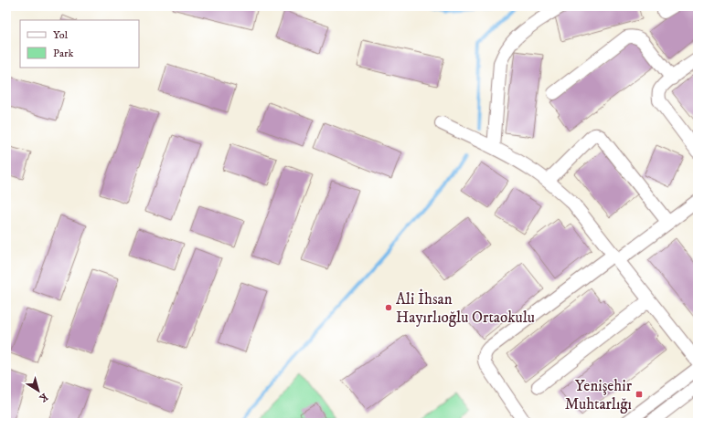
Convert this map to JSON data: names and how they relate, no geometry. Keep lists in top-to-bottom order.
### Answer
{
  "places": {
    "other": ["Ali İhsan Hayırlıoğlu Ortaokulu"],
    "transit": ["Yenişehir Muhtarlığı"]
  },
  "legend": ["Yol", "Park"],
  "north": "bottom right"
}
